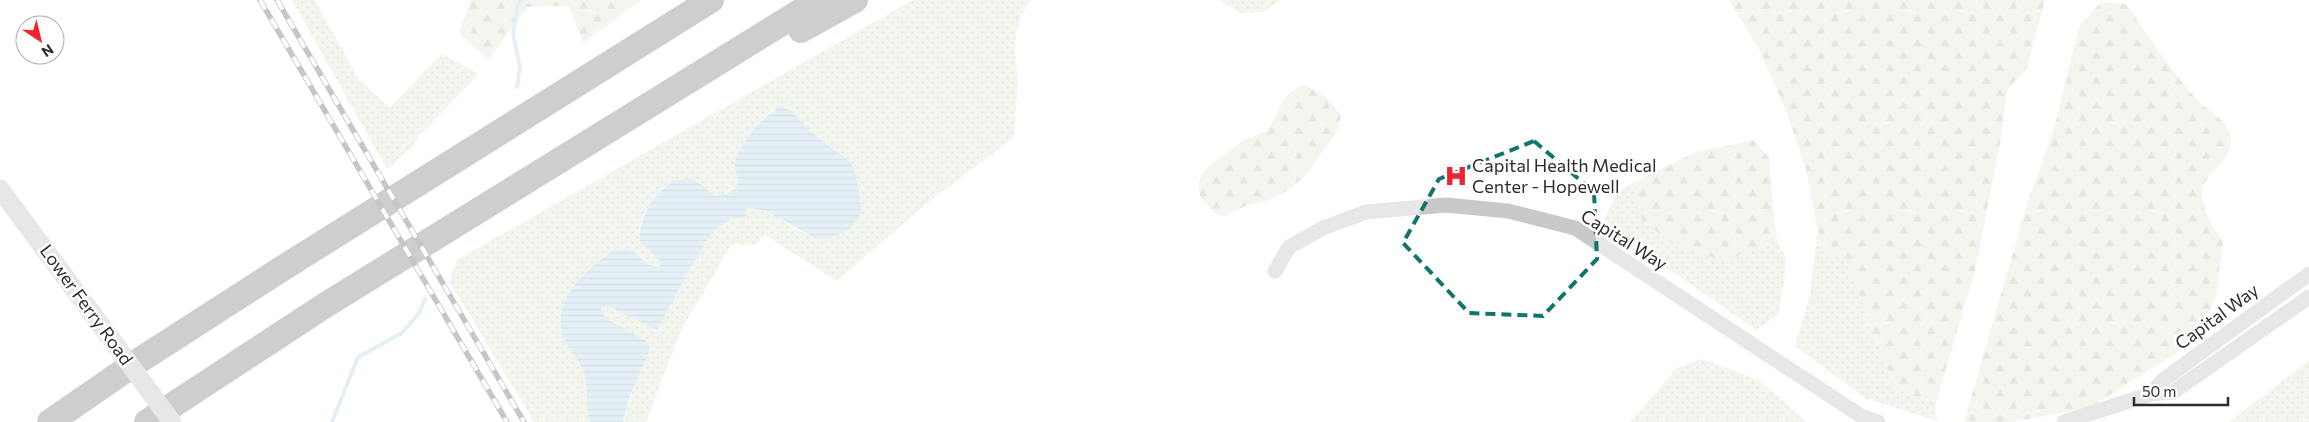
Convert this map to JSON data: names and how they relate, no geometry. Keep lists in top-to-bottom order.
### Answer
{
  "streets": {
    "street": ["Capital Way", "Lower Ferry Road"]
  },
  "places": {
    "hospital": ["Capital Health Medical Center - Hopewell"]
  },
  "scale_bar": "50 m",
  "north": "bottom right"
}
